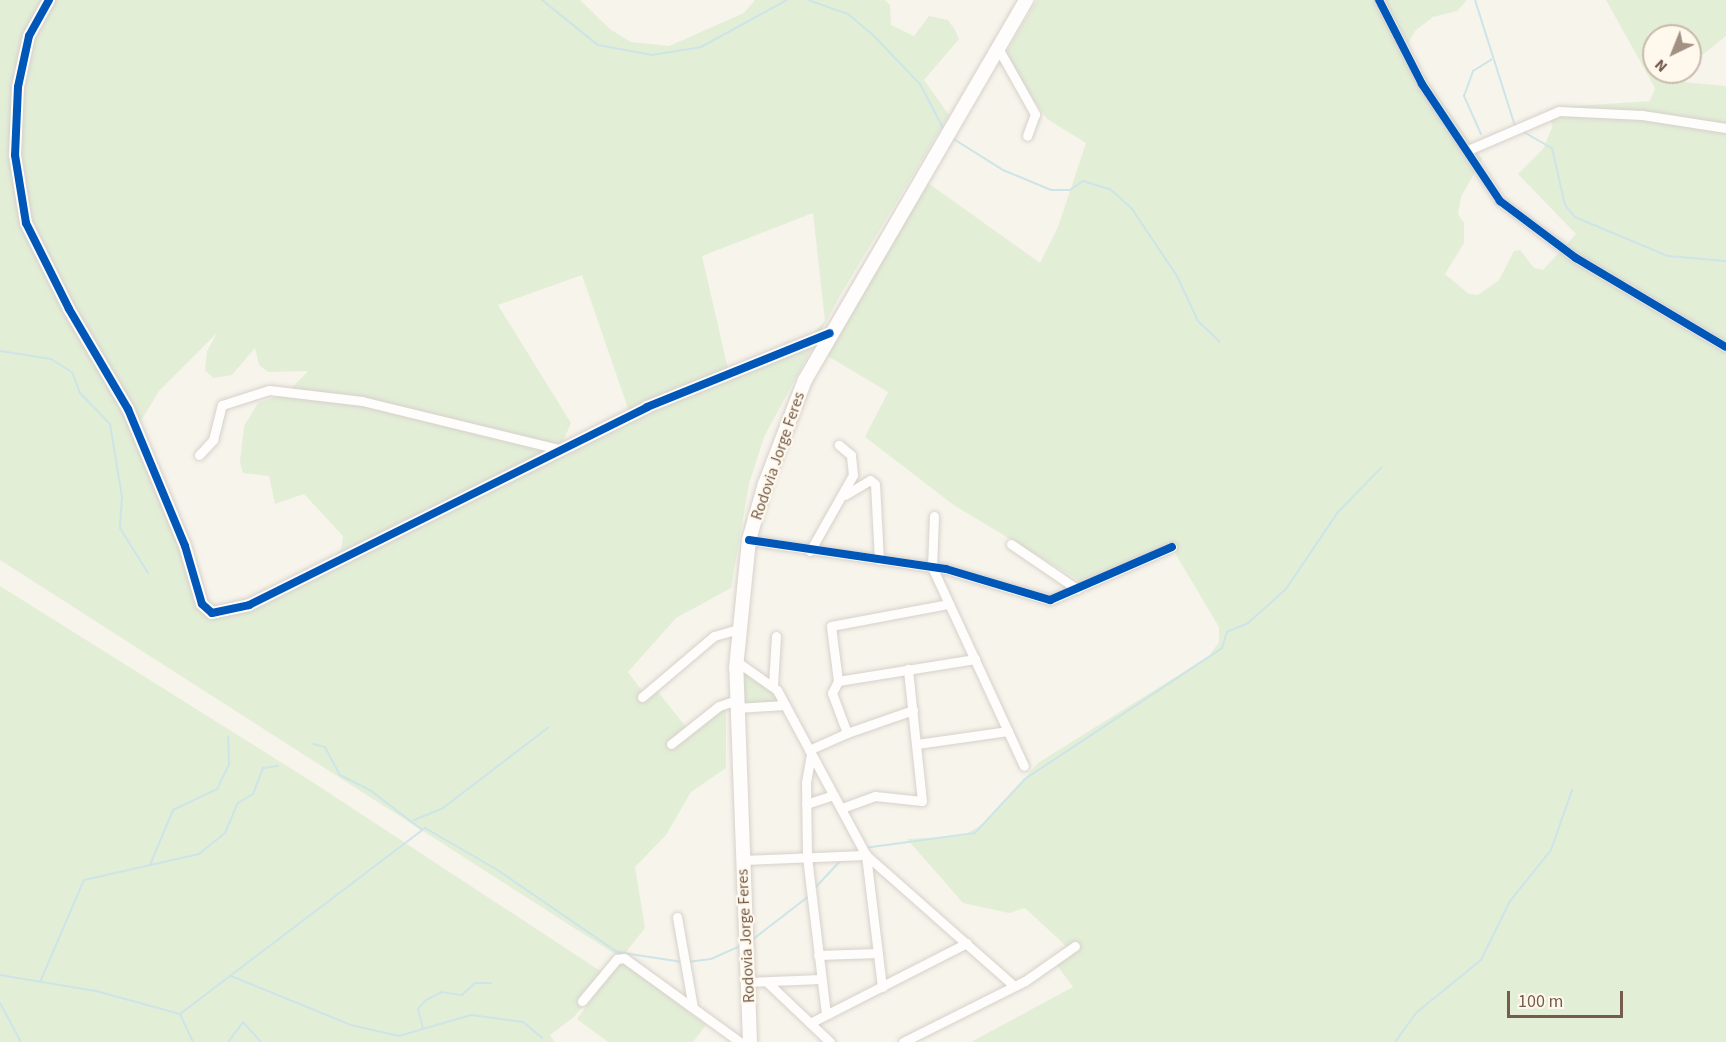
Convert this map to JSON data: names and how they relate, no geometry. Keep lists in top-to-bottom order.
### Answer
{
  "streets": {
    "main road": ["Rodovia Jorge Feres"]
  },
  "scale_bar": "100 m",
  "north": "bottom left"
}
